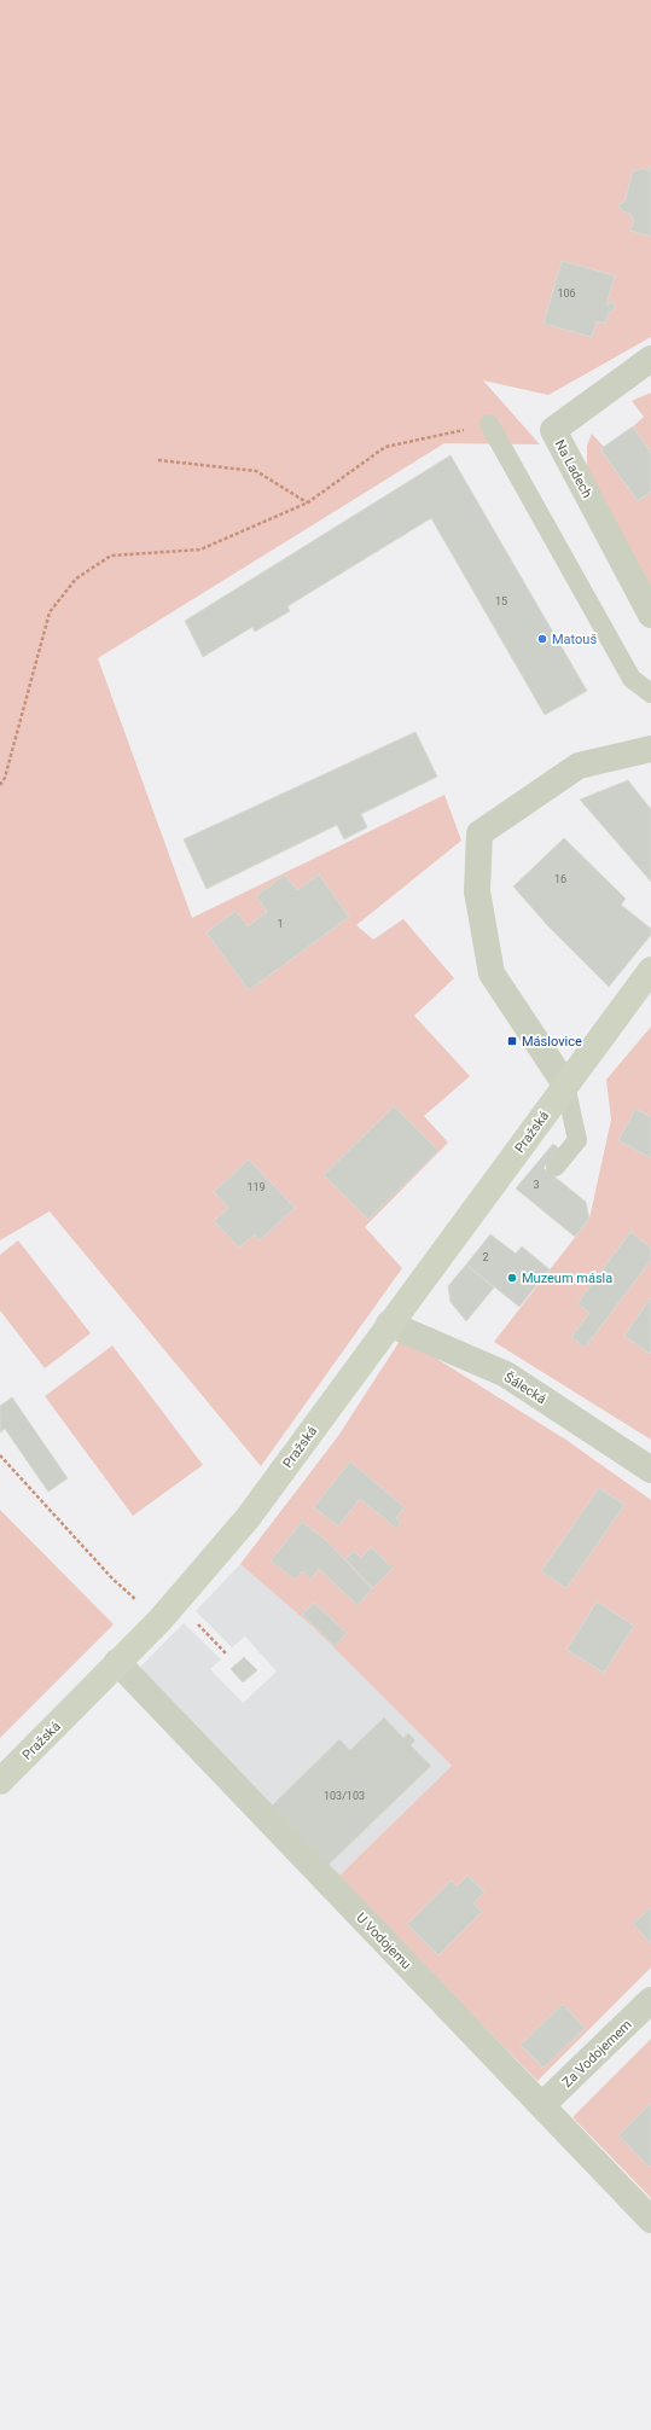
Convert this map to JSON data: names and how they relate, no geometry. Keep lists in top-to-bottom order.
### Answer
{
  "streets": {
    "street": [
      "Na Ladech",
      "Pražská",
      "Šálecká",
      "U Vodojemu",
      "Za Vodojemem"
    ]
  },
  "crossings": [
    ["Pražská", "Šálecká"],
    ["Pražská", "U Vodojemu"],
    ["U Vodojemu", "Za Vodojemem"]
  ],
  "places": {
    "other": ["Matouš", "Muzeum másla"],
    "transit": ["Máslovice"]
  },
  "house_numbers": [
    "106",
    "15",
    "16",
    "1",
    "3",
    "119",
    "2",
    "103/103"
  ]
}
